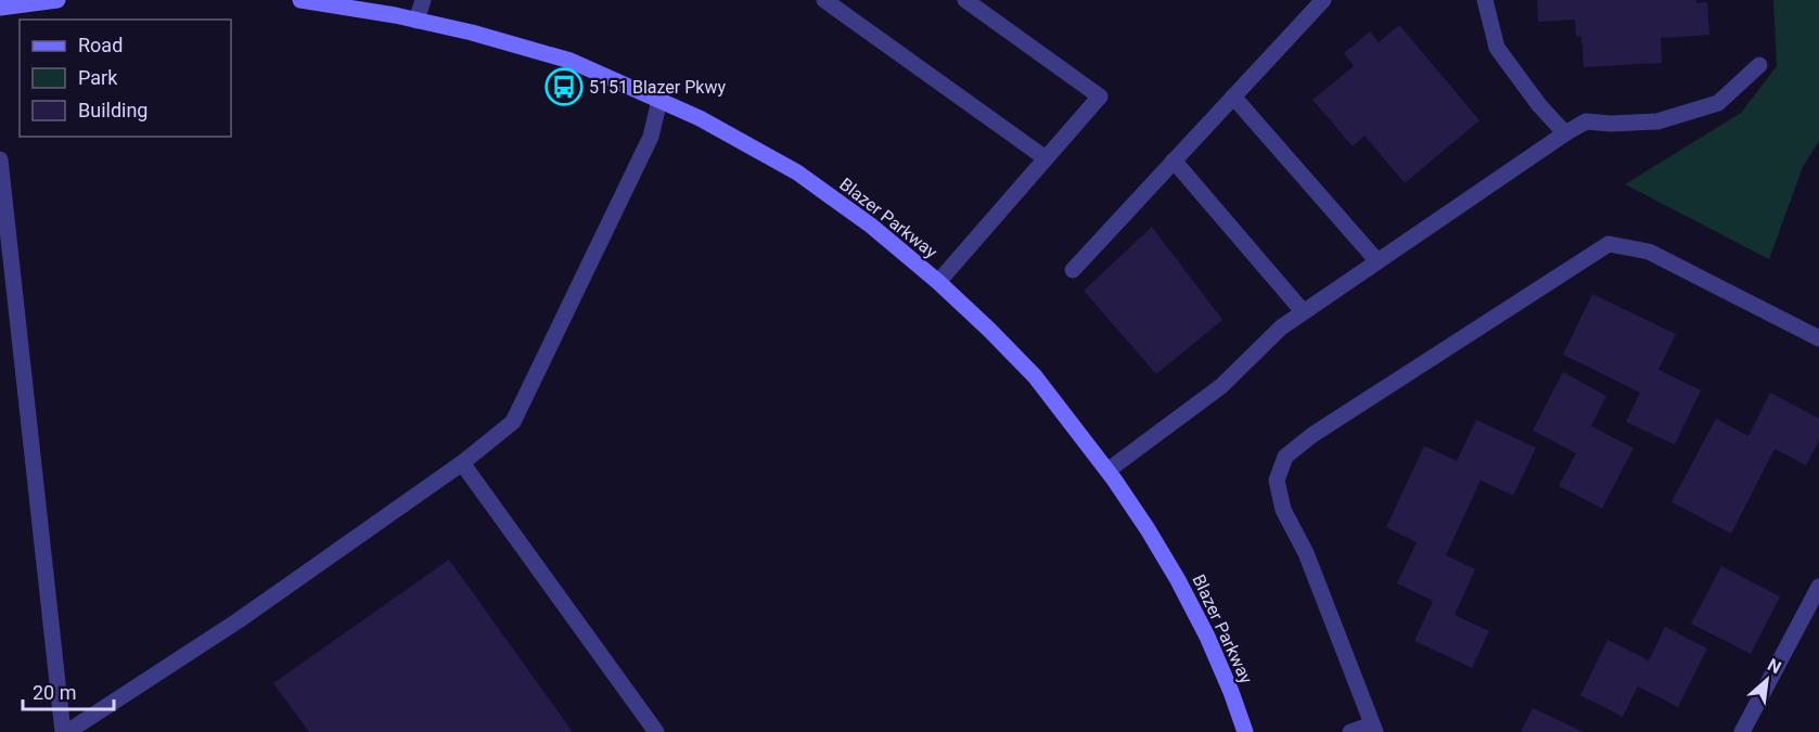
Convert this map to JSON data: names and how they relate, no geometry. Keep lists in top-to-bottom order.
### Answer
{
  "streets": {
    "street": ["Blazer Parkway"]
  },
  "places": {
    "bus stop": ["5151 Blazer Pkwy"]
  },
  "legend": ["Road", "Park", "Building"],
  "scale_bar": "20 m",
  "north": "top right"
}
